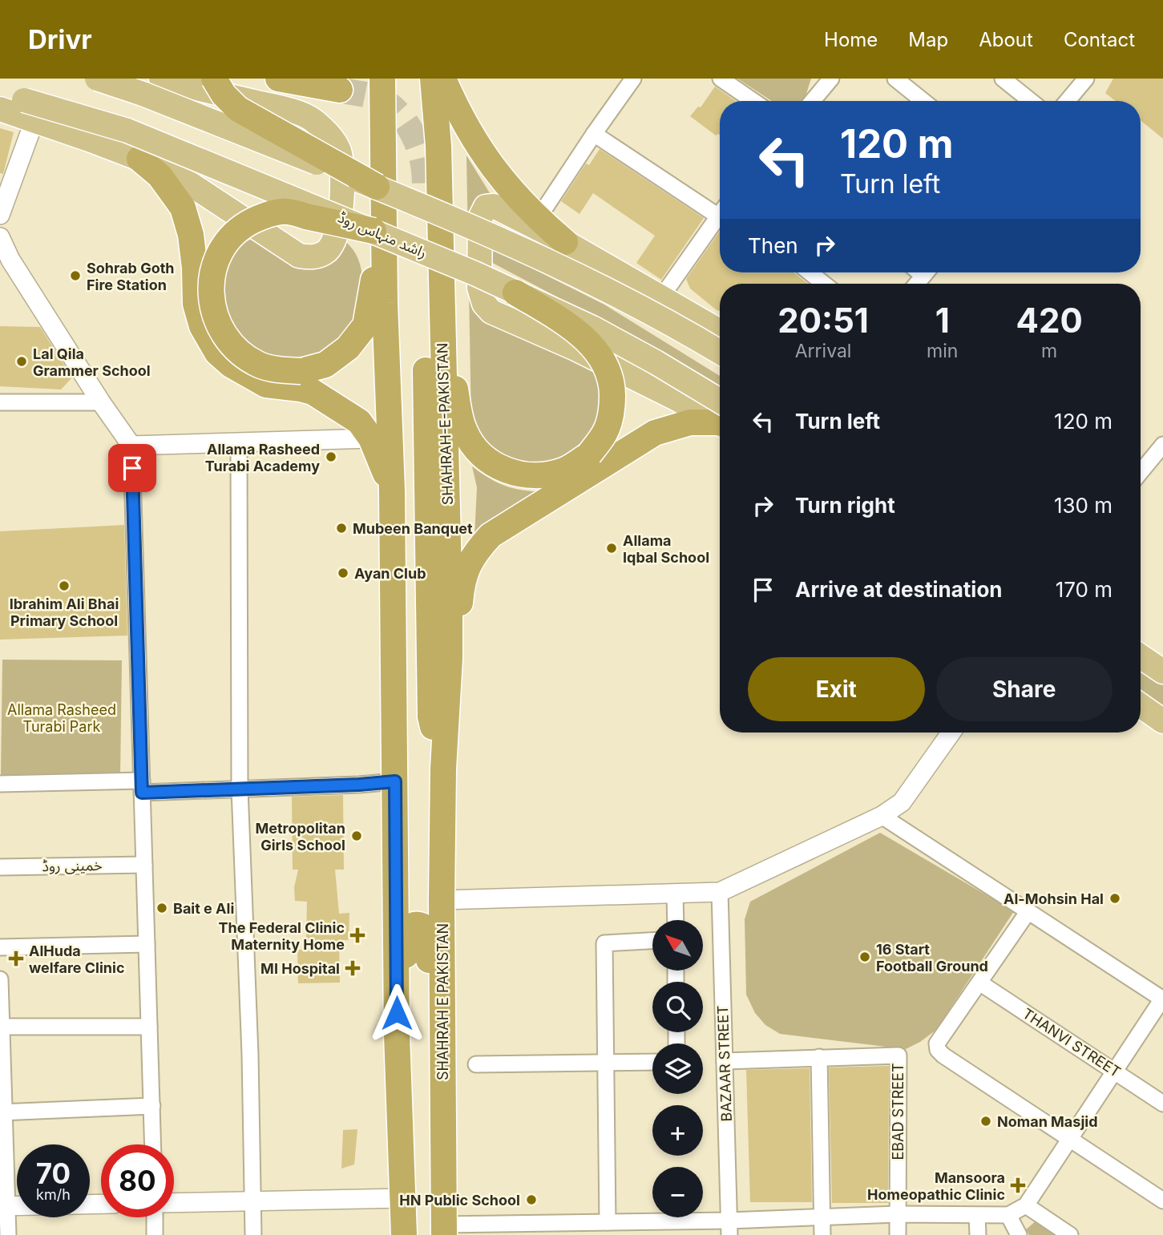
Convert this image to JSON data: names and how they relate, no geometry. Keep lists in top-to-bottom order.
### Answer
{
  "streets": {
    "highway": ["SHAHRAH-E-PAKISTAN", "SHAHRAH E PAKISTAN"],
    "main road": ["راشد منہاس روڈ"],
    "street": [
      "خمینی روڈ",
      "THANVI STREET",
      "BAZAAR STREET",
      "EBAD STREET"
    ]
  },
  "crossings": [
    ["SHAHRAH-E-PAKISTAN", "SHAHRAH E PAKISTAN"]
  ],
  "parks": ["Allama Rasheed Turabi Park"],
  "places": {
    "other": [
      "Sohrab Goth Fire Station",
      "Lal Qila Grammer School",
      "Allama Rasheed Turabi Academy",
      "Mubeen Banquet",
      "Allama Iqbal School",
      "Ayan Club",
      "Ibrahim Ali Bhai Primary School",
      "Metropolitan Girls School",
      "Al-Mohsin Hal",
      "Bait e Ali",
      "16 Start Football Ground",
      "Noman Masjid",
      "HN Public School"
    ],
    "health": [
      "The Federal Clinic Maternity Home",
      "AlHuda welfare Clinic",
      "MI Hospital",
      "Mansoora Homeopathic Clinic"
    ]
  },
  "north": "top left",
  "page": {
    "header": "Drivr",
    "nav": [
      "Home",
      "Map",
      "About",
      "Contact"
    ],
    "turn": ["120 m", "Turn left"],
    "then": "Then",
    "eta": [
      "20:51",
      "Arrival",
      "1",
      "min",
      "420",
      "m"
    ],
    "list": [
      {
        "name": "Turn left",
        "value": "120 m"
      },
      {
        "name": "Turn right",
        "value": "130 m"
      },
      {
        "name": "Arrive at destination",
        "value": "170 m"
      }
    ],
    "buttons": ["Exit", "Share"],
    "map_buttons": ["+", "−"],
    "speed": "70 km/h",
    "limit": "80"
  }
}
